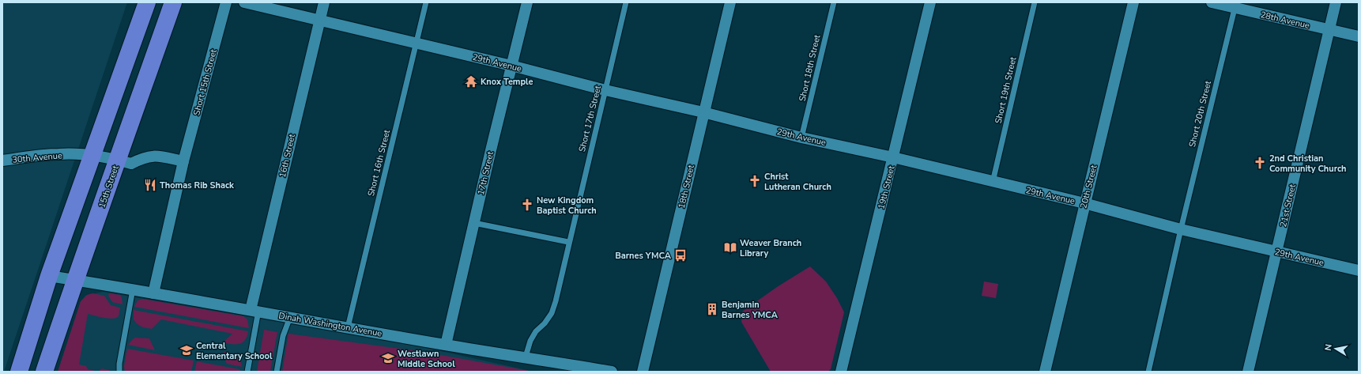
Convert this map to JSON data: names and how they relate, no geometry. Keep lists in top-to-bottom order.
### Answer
{
  "streets": {
    "main road": ["15th Street"],
    "street": [
      "28th Avenue",
      "29th Avenue",
      "Short 15th Street",
      "16th Street",
      "30th Avenue",
      "17th Street",
      "18th Street",
      "20th Street",
      "19th Street",
      "21st Street",
      "Dinah Washington Avenue"
    ],
    "lane": [
      "Short 18th Street",
      "Short 19th Street",
      "Short 20th Street",
      "Short 17th Street",
      "Short 16th Street"
    ]
  },
  "crossings": [
    ["28th Avenue", "Short 20th Street"],
    ["28th Avenue", "21st Street"],
    ["29th Avenue", "Short 18th Street"],
    ["29th Avenue", "Short 19th Street"],
    ["29th Avenue", "Short 20th Street"],
    ["29th Avenue", "Short 17th Street"],
    ["29th Avenue", "16th Street"],
    ["29th Avenue", "Short 16th Street"],
    ["29th Avenue", "17th Street"],
    ["29th Avenue", "18th Street"],
    ["29th Avenue", "20th Street"],
    ["29th Avenue", "19th Street"],
    ["29th Avenue", "21st Street"],
    ["Short 15th Street", "Dinah Washington Avenue"],
    ["Short 17th Street", "Dinah Washington Avenue"],
    ["16th Street", "Dinah Washington Avenue"],
    ["Short 16th Street", "Dinah Washington Avenue"],
    ["17th Street", "Dinah Washington Avenue"],
    ["15th Street", "Dinah Washington Avenue"]
  ],
  "places": {
    "temple": ["Knox Temple"],
    "church": ["2nd Christian Community Church", "Christ Lutheran Church", "New Kingdom Baptist Church"],
    "restaurant": ["Thomas Rib Shack"],
    "library": ["Weaver Branch Library"],
    "bus stop": ["Barnes YMCA"],
    "building": ["Benjamin Barnes YMCA"],
    "school or university": ["Central Elementary School", "Westlawn Middle School"]
  },
  "north": "left"
}
